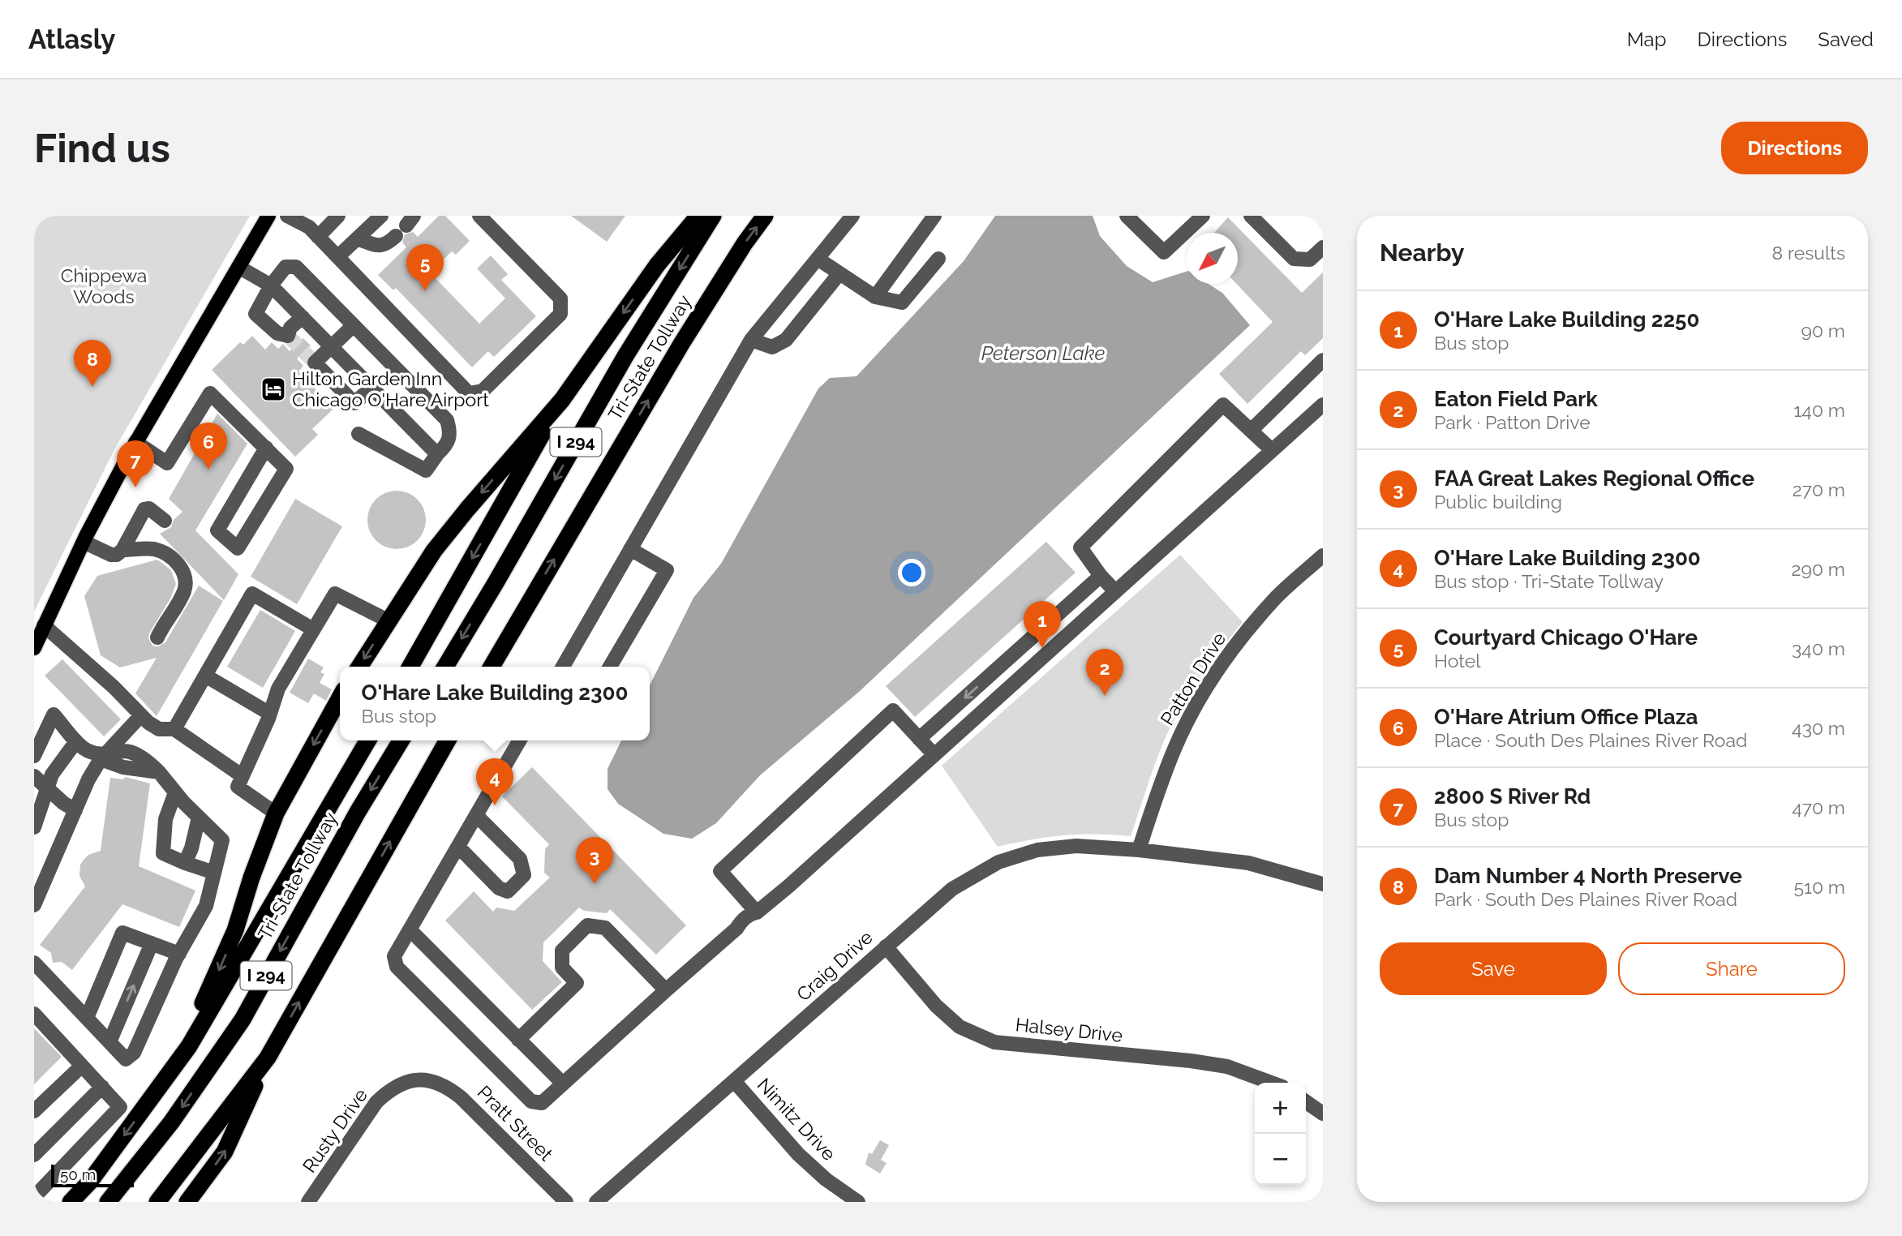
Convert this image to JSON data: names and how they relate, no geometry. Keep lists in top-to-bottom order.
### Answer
{
  "streets": {
    "highway": ["Tri-State Tollway", "I 294"],
    "street": [
      "Patton Drive",
      "Craig Drive",
      "Halsey Drive",
      "Nimitz Drive",
      "Pratt Street",
      "Rusty Drive"
    ]
  },
  "crossings": [
    ["Patton Drive", "Craig Drive"],
    ["Craig Drive", "Halsey Drive"],
    ["Craig Drive", "Nimitz Drive"],
    ["Pratt Street", "Rusty Drive"]
  ],
  "water": ["Peterson Lake"],
  "parks": ["Chippewa Woods"],
  "places": {
    "hotel": ["Hilton Garden Inn Chicago O'Hare Airport"]
  },
  "scale_bar": "50 m",
  "north": "bottom left",
  "page": {
    "header": "Atlasly",
    "nav": ["Map", "Directions", "Saved"],
    "buttons": [
      "Directions",
      ["Save", "Share"]
    ],
    "title": "Find us",
    "heading": ["Nearby", "8 results"],
    "pins": [
      "5",
      "8",
      "6",
      "7",
      "1",
      "2",
      "4",
      "3"
    ],
    "list": [
      {
        "mark": "1",
        "name": "O'Hare Lake Building 2250",
        "note": "Bus stop",
        "value": "90 m"
      },
      {
        "mark": "2",
        "name": "Eaton Field Park",
        "note": "Park · Patton Drive",
        "value": "140 m"
      },
      {
        "mark": "3",
        "name": "FAA Great Lakes Regional Office",
        "note": "Public building",
        "value": "270 m"
      },
      {
        "mark": "4",
        "name": "O'Hare Lake Building 2300",
        "note": "Bus stop · Tri-State Tollway",
        "value": "290 m"
      },
      {
        "mark": "5",
        "name": "Courtyard Chicago O'Hare",
        "note": "Hotel",
        "value": "340 m"
      },
      {
        "mark": "6",
        "name": "O'Hare Atrium Office Plaza",
        "note": "Place · South Des Plaines River Road",
        "value": "430 m"
      },
      {
        "mark": "7",
        "name": "2800 S River Rd",
        "note": "Bus stop",
        "value": "470 m"
      },
      {
        "mark": "8",
        "name": "Dam Number 4 North Preserve",
        "note": "Park · South Des Plaines River Road",
        "value": "510 m"
      }
    ],
    "popup": ["O'Hare Lake Building 2300", "Bus stop"],
    "map_buttons": ["+", "−"],
    "scale": "50 m"
  }
}
